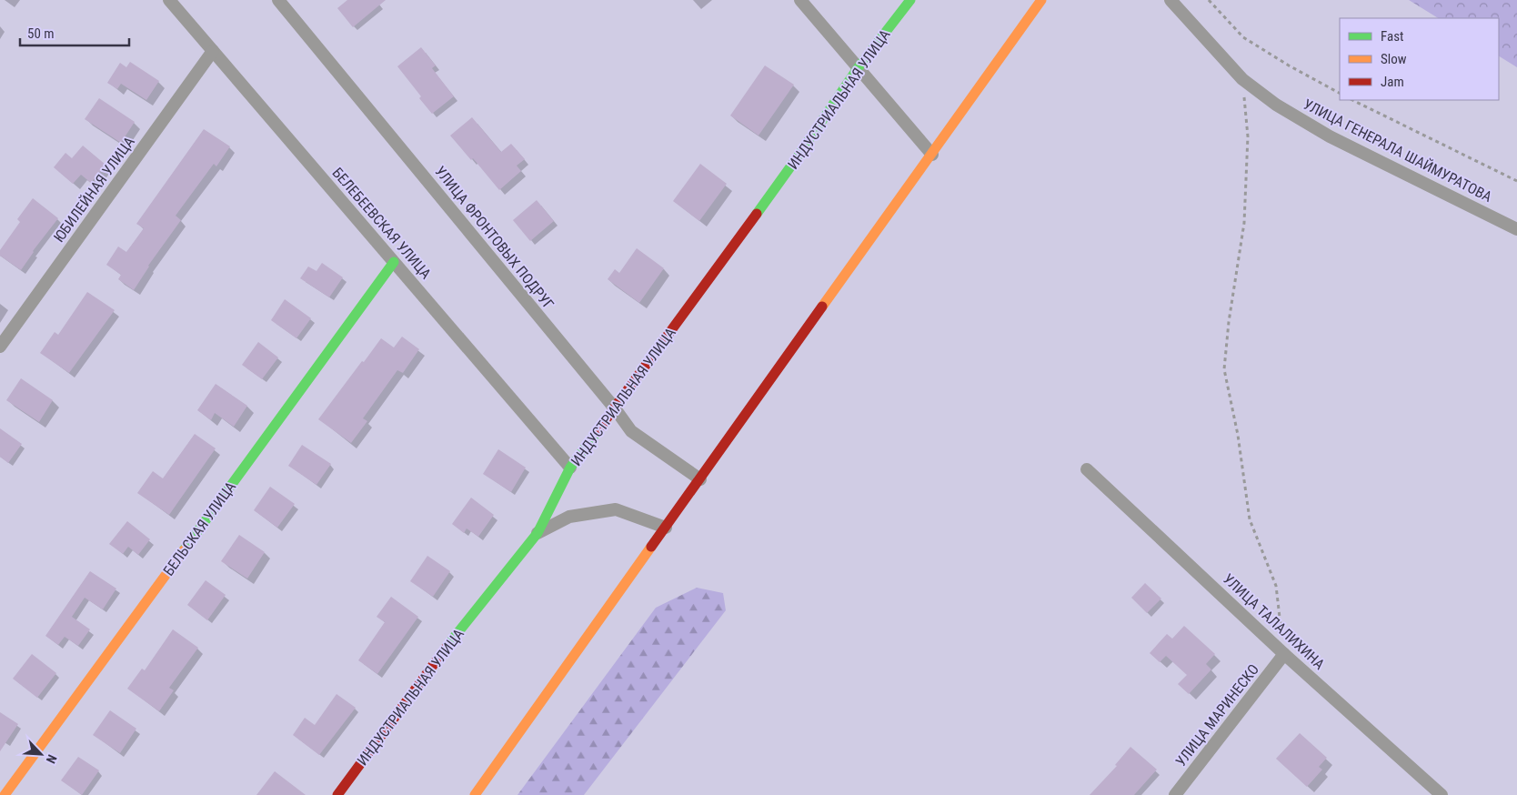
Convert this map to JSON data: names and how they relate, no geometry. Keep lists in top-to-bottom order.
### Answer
{
  "streets": {
    "street": [
      "ИНДУСТРИАЛЬНАЯ УЛИЦА",
      "УЛИЦА ГЕНЕРАЛА ШАЙМУРАТОВА",
      "ЮБИЛЕЙНАЯ УЛИЦА",
      "БЕЛЕБЕЕВСКАЯ УЛИЦА",
      "УЛИЦА ФРОНТОВЫХ ПОДРУГ",
      "БЕЛЬСКАЯ УЛИЦА",
      "УЛИЦА ТАЛАЛИХИНА",
      "УЛИЦА МАРИНЕСКО"
    ]
  },
  "crossings": [
    ["ИНДУСТРИАЛЬНАЯ УЛИЦА", "БЕЛЕБЕЕВСКАЯ УЛИЦА"],
    ["ИНДУСТРИАЛЬНАЯ УЛИЦА", "УЛИЦА ФРОНТОВЫХ ПОДРУГ"],
    ["ЮБИЛЕЙНАЯ УЛИЦА", "БЕЛЕБЕЕВСКАЯ УЛИЦА"],
    ["БЕЛЕБЕЕВСКАЯ УЛИЦА", "БЕЛЬСКАЯ УЛИЦА"],
    ["УЛИЦА ТАЛАЛИХИНА", "УЛИЦА МАРИНЕСКО"]
  ],
  "legend": ["Fast", "Slow", "Jam"],
  "scale_bar": "50 m",
  "north": "bottom right"
}
